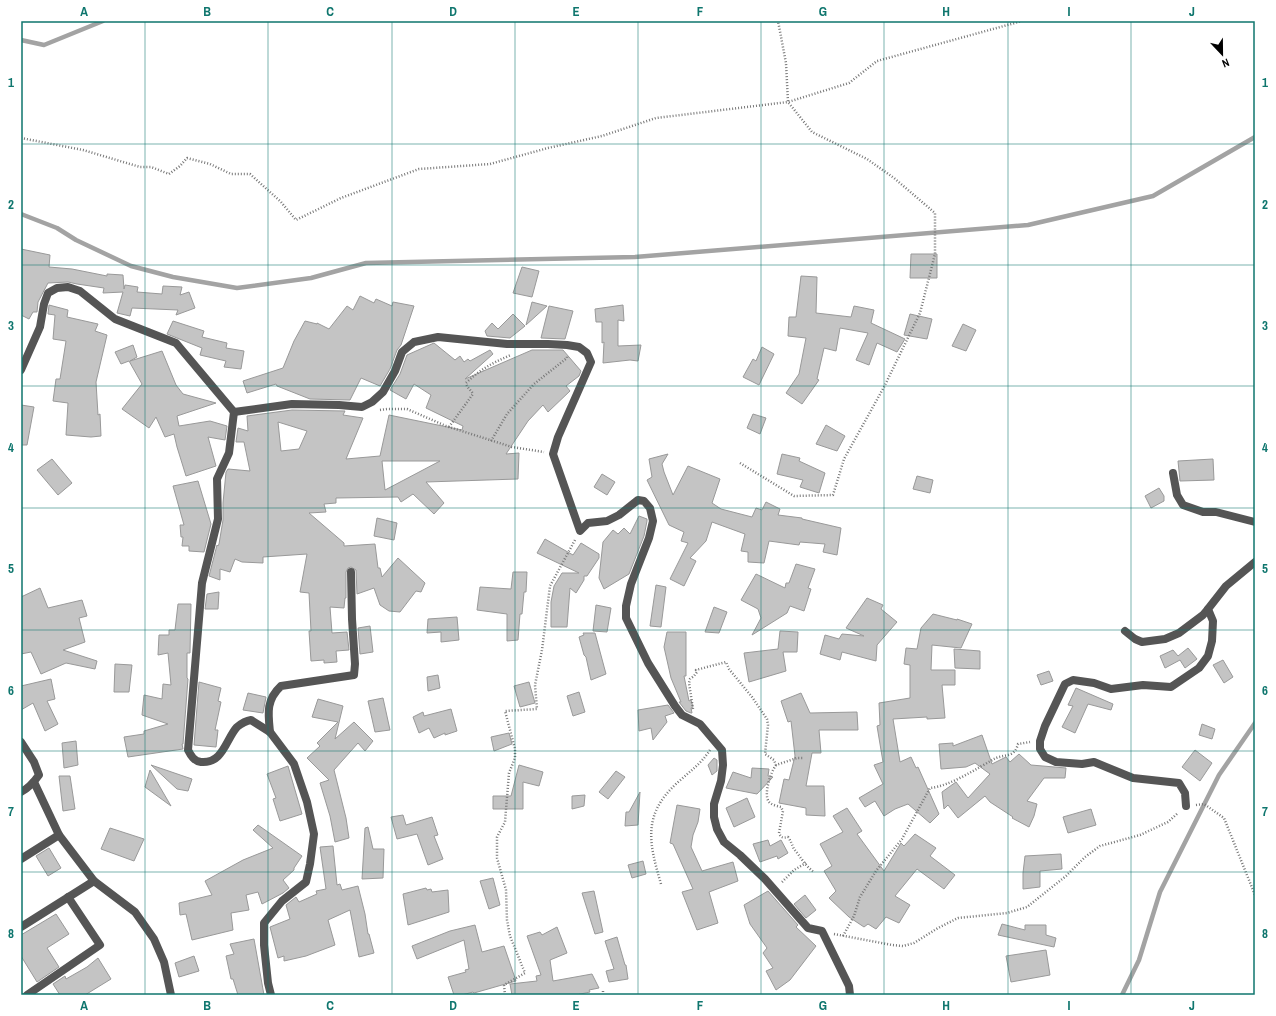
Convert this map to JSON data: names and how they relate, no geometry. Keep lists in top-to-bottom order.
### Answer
{
  "north": "bottom",
  "grid": {
    "columns": [
      "A",
      "B",
      "C",
      "D",
      "E",
      "F",
      "G",
      "H",
      "I",
      "J"
    ],
    "rows": [
      "1",
      "2",
      "3",
      "4",
      "5",
      "6",
      "7",
      "8"
    ]
  }
}
